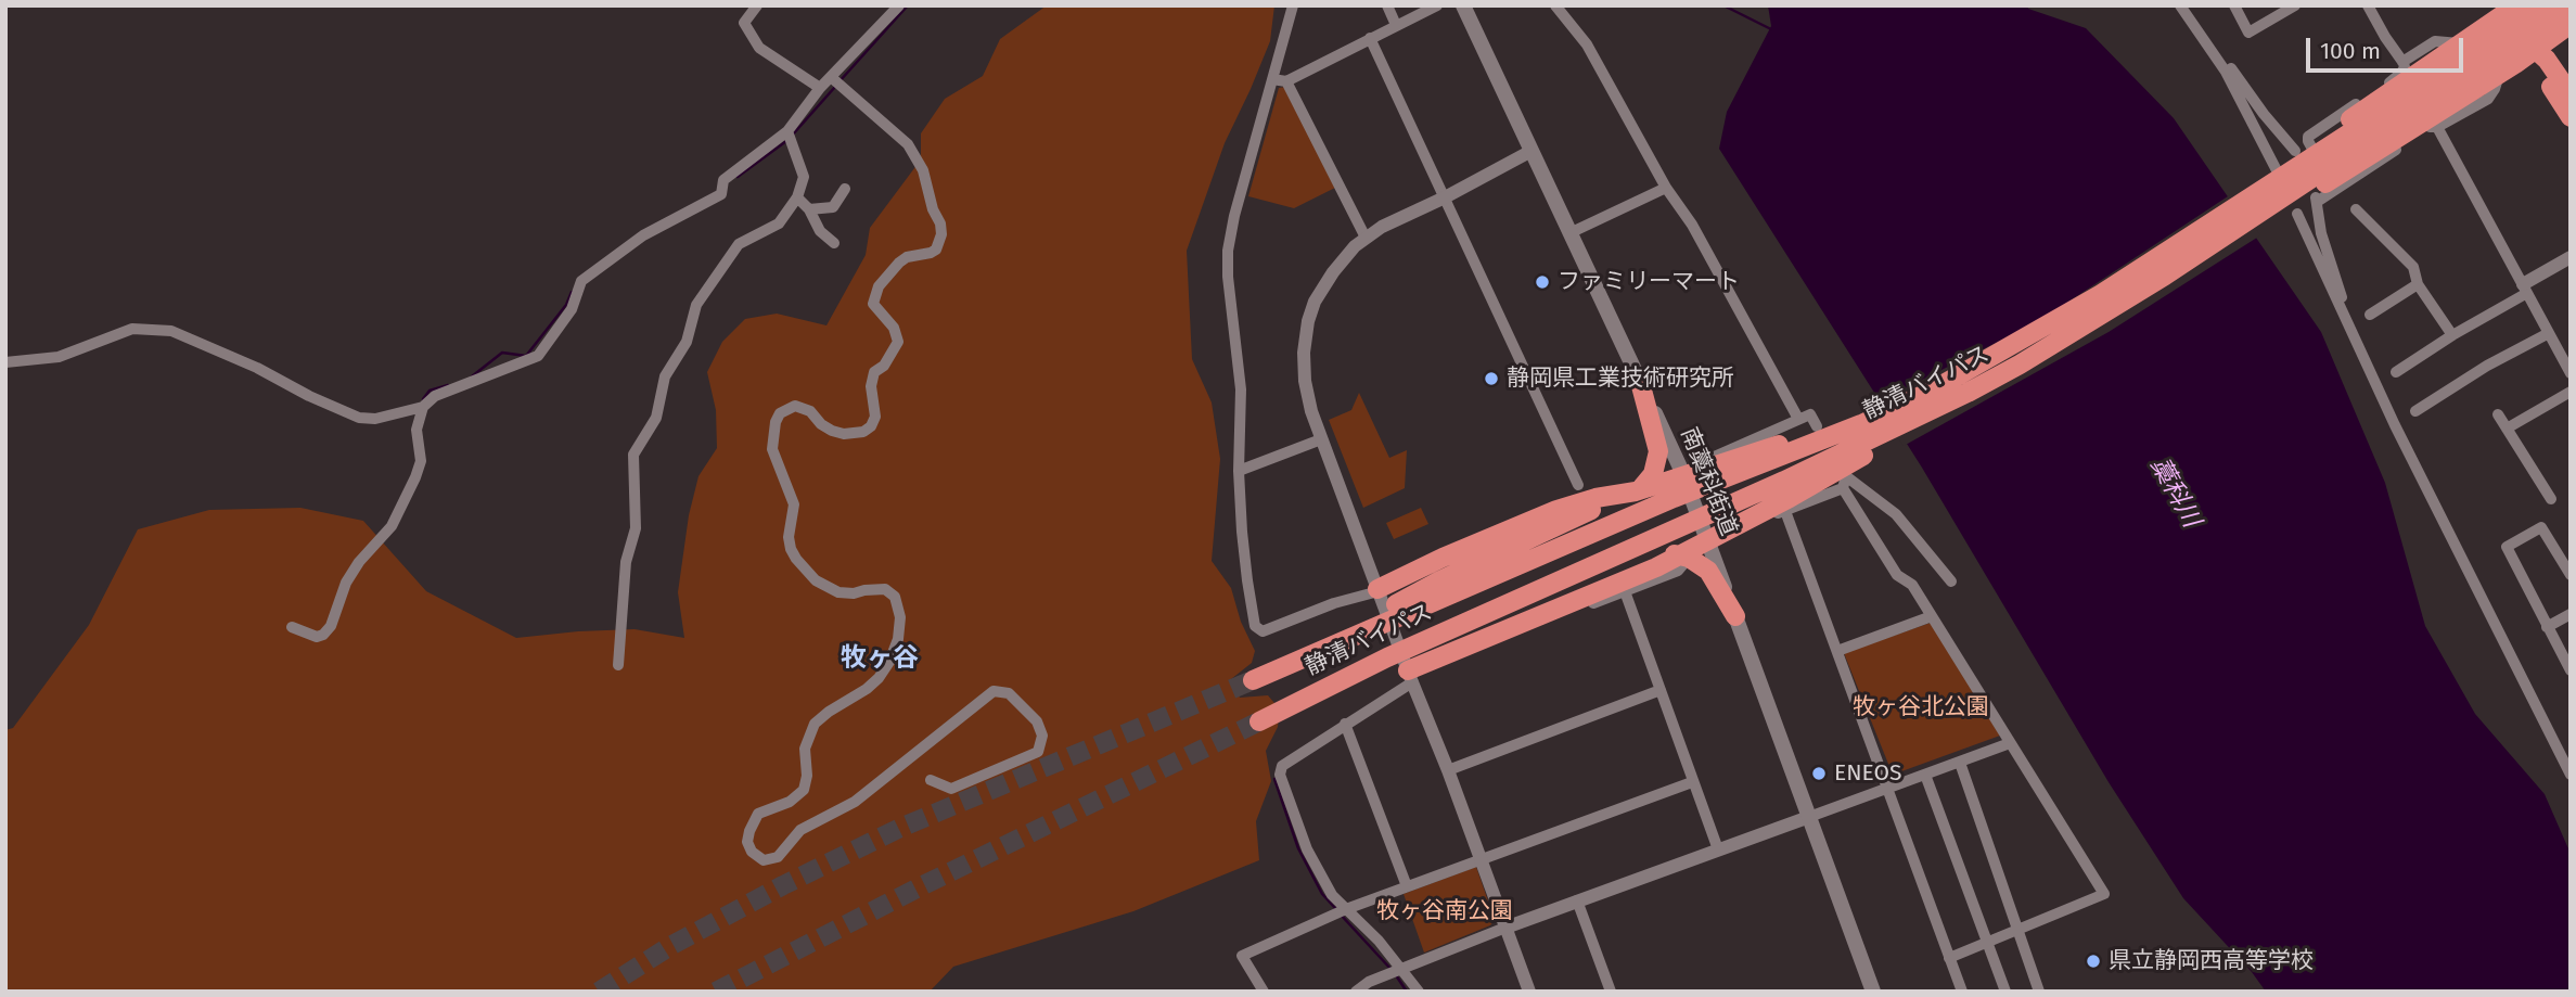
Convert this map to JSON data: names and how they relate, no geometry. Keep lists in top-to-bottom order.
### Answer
{
  "streets": {
    "highway": ["静清バイパス"],
    "main road": ["南藁科街道"]
  },
  "districts": ["牧ヶ谷"],
  "water": ["藁科川"],
  "parks": ["牧ヶ谷北公園", "牧ヶ谷南公園"],
  "places": [
    "ファミリーマート",
    "静岡県工業技術研究所",
    "ENEOS",
    "県立静岡西高等学校"
  ],
  "scale_bar": "100 m"
}
